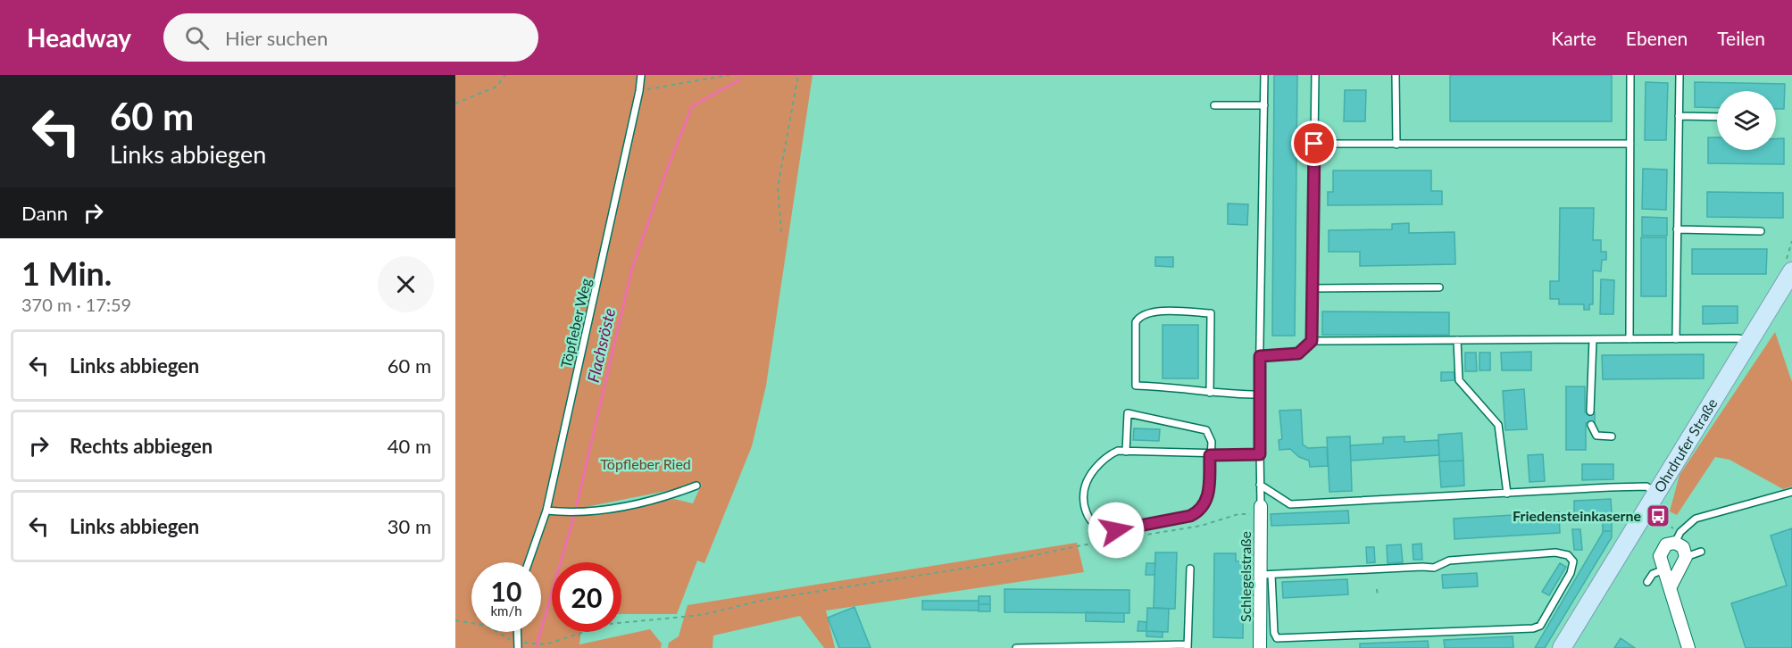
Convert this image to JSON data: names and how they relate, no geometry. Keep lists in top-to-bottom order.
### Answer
{
  "streets": {
    "main road": ["Ohrdrufer Straße"],
    "street": ["Schlegelstraße"],
    "lane": ["Töpfleber Weg"]
  },
  "water": ["Flachsröste"],
  "parks": ["Töpfleber Ried"],
  "places": {
    "bus stop": ["Friedensteinkaserne"]
  },
  "page": {
    "header": "Headway",
    "search": "Hier suchen",
    "nav": ["Karte", "Ebenen", "Teilen"],
    "turn": ["60 m", "Links abbiegen"],
    "then": "Dann",
    "heading": ["1 Min.", "370 m · 17:59"],
    "list": [
      {
        "name": "Links abbiegen",
        "value": "60 m"
      },
      {
        "name": "Rechts abbiegen",
        "value": "40 m"
      },
      {
        "name": "Links abbiegen",
        "value": "30 m"
      }
    ],
    "speed": "10 km/h",
    "limit": "20"
  }
}
